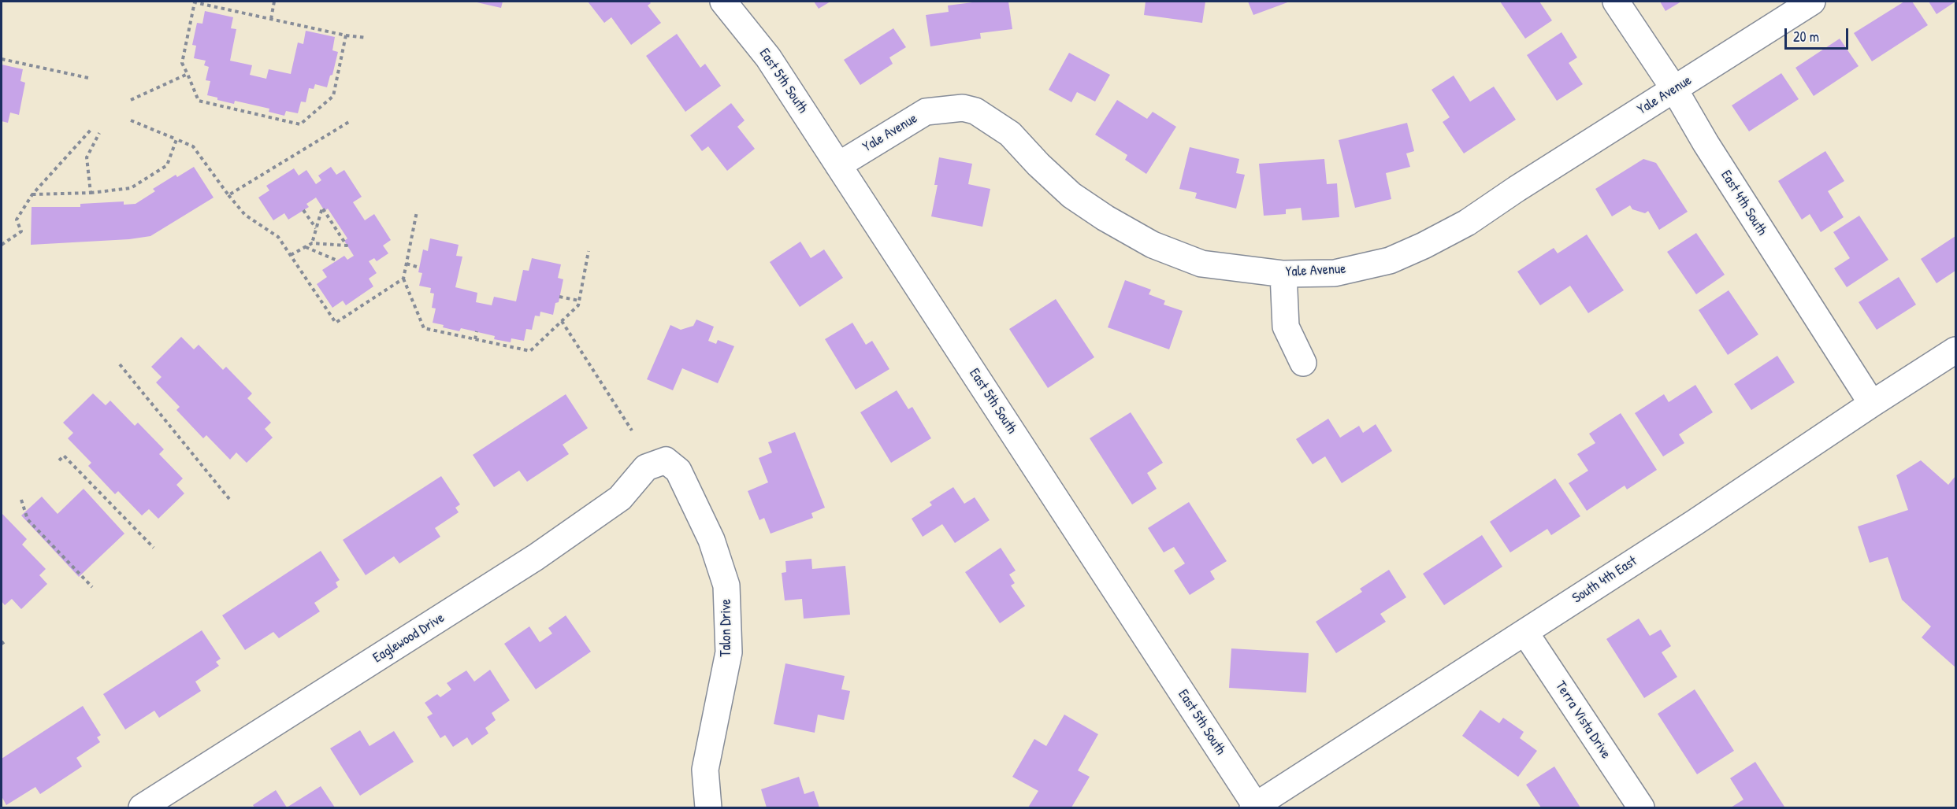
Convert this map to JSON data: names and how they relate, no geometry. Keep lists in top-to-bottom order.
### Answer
{
  "streets": {
    "street": [
      "East 5th South",
      "Yale Avenue",
      "East 4th South",
      "South 4th East",
      "Talon Drive",
      "Eaglewood Drive",
      "Terra Vista Drive"
    ]
  },
  "crossings": [
    ["East 5th South", "Yale Avenue"],
    ["East 5th South", "South 4th East"],
    ["Yale Avenue", "East 4th South"],
    ["East 4th South", "South 4th East"],
    ["South 4th East", "Terra Vista Drive"],
    ["Talon Drive", "Eaglewood Drive"]
  ],
  "scale_bar": "20 m"
}
